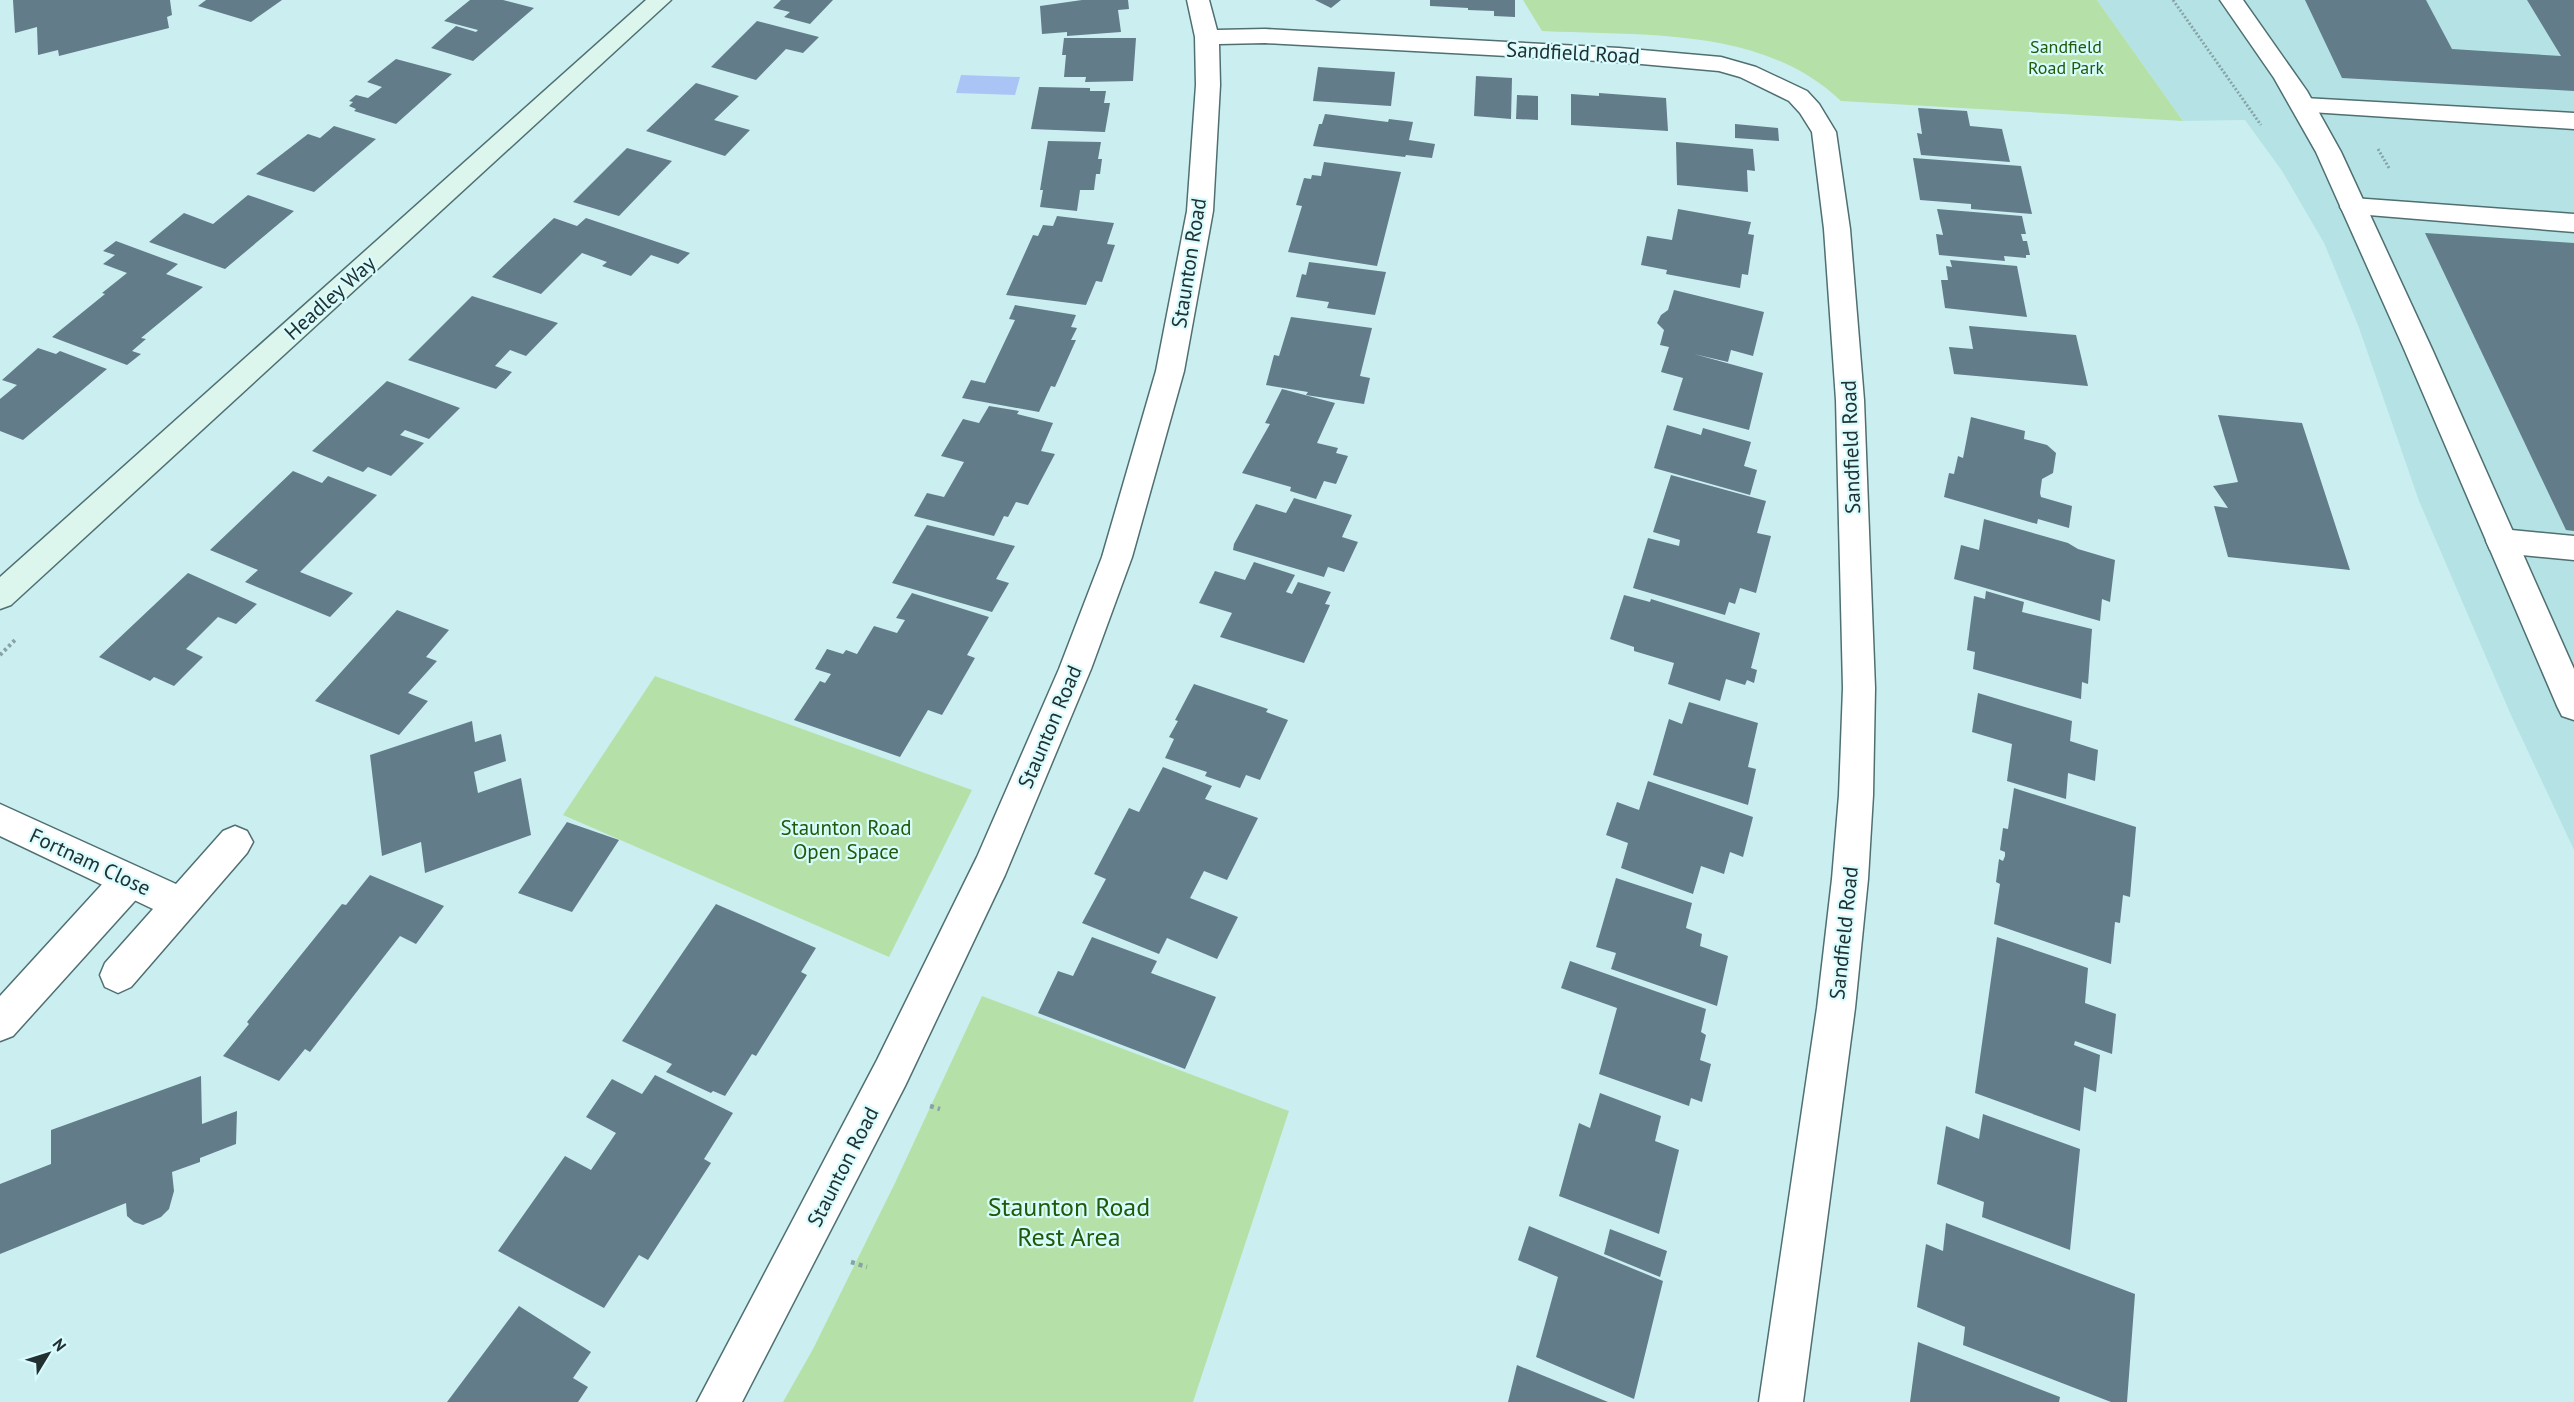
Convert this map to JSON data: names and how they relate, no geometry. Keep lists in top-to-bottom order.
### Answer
{
  "streets": {
    "main road": ["Headley Way"],
    "street": ["Sandfield Road", "Staunton Road", "Fortnam Close"]
  },
  "crossings": [
    ["Sandfield Road", "Staunton Road"]
  ],
  "parks": ["Sandfield Road Park", "Staunton Road Open Space", "Staunton Road Rest Area"],
  "north": "top right"
}
